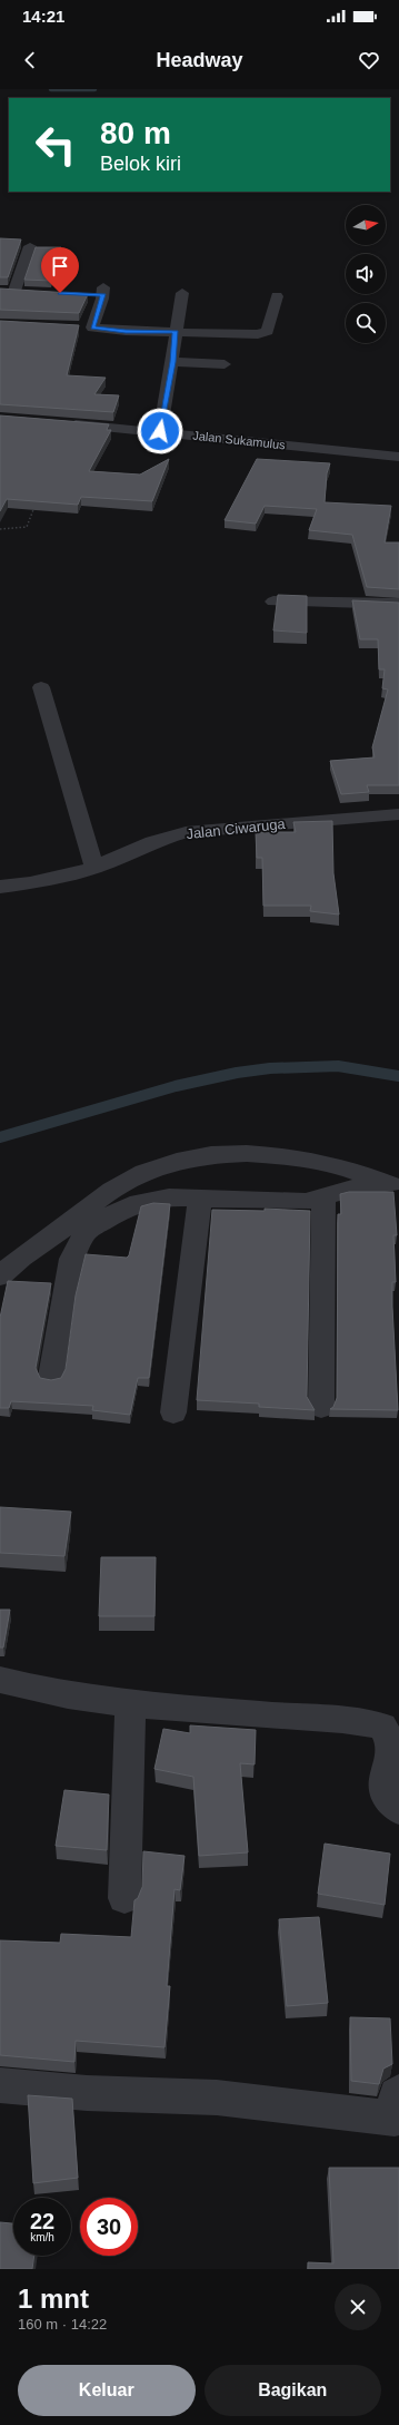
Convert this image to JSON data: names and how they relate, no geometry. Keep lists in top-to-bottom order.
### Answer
{
  "streets": {
    "street": ["Jalan Sukamulus", "Jalan Ciwaruga"]
  },
  "north": "right",
  "page": {
    "status": "14:21",
    "header": "Headway",
    "turn": ["80 m", "Belok kiri"],
    "speed": "22 km/h",
    "limit": "30",
    "heading": ["1 mnt", "160 m · 14:22"],
    "buttons": ["Keluar", "Bagikan"]
  }
}
